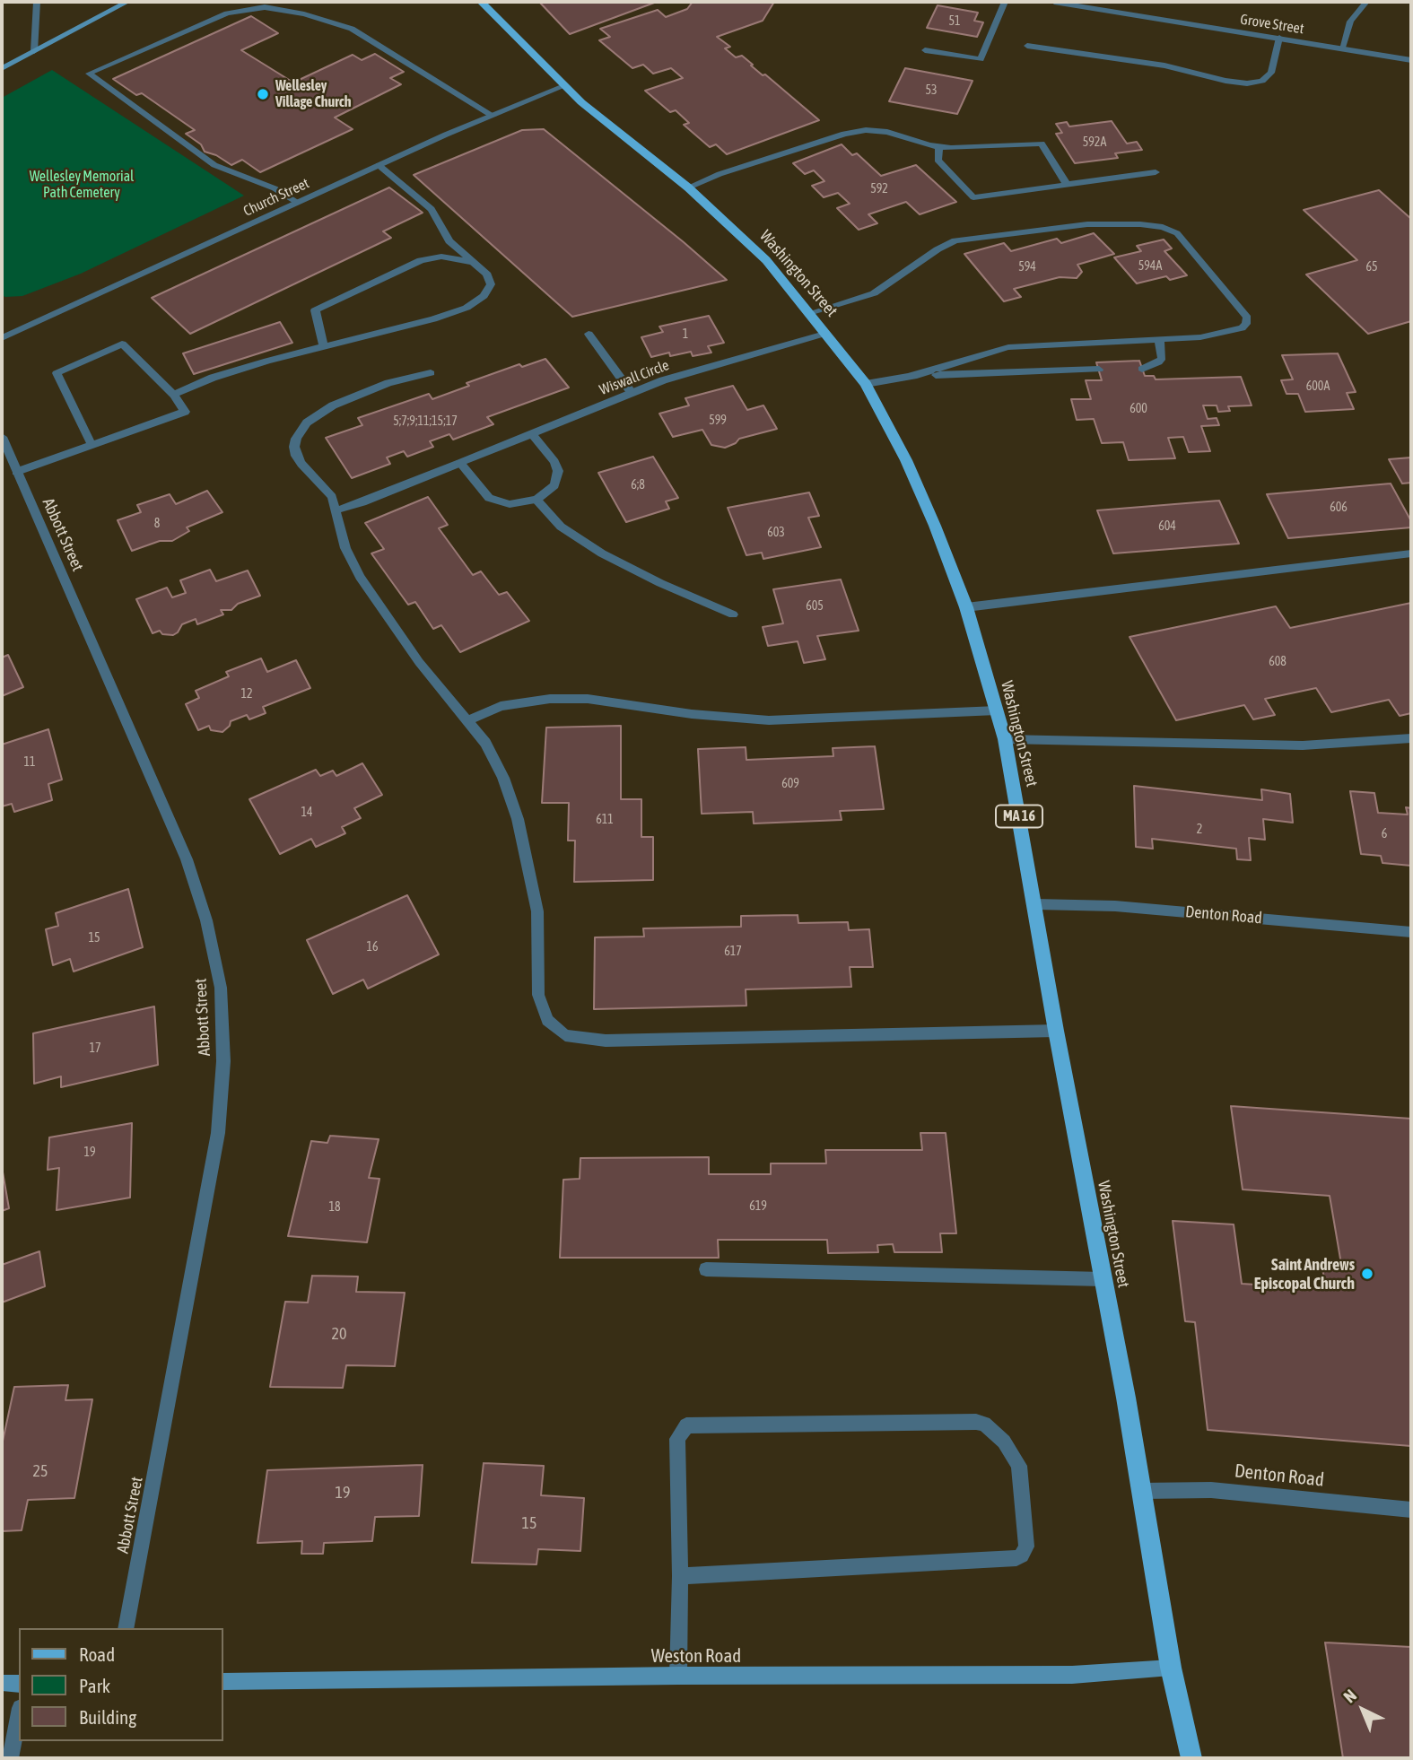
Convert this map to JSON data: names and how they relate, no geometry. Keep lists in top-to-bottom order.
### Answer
{
  "streets": {
    "main road": ["Washington Street", "MA 16", "Weston Road"],
    "street": [
      "Grove Street",
      "Church Street",
      "Wiswall Circle",
      "Abbott Street",
      "Denton Road"
    ]
  },
  "crossings": [
    ["Church Street", "Washington Street"],
    ["Washington Street", "Wiswall Circle"],
    ["Washington Street", "Denton Road"],
    ["Washington Street", "Weston Road"]
  ],
  "parks": ["Wellesley Memorial Path Cemetery"],
  "places": ["Wellesley Village Church", "Saint Andrews Episcopal Church"],
  "house_numbers": [
    "51",
    "53",
    "592A",
    "592",
    "594A",
    "594",
    "65",
    "1",
    "600A",
    "600",
    "599",
    "5;7;9;11;15;17",
    "6;8",
    "606",
    "8",
    "604",
    "603",
    "605",
    "608",
    "12",
    "11",
    "609",
    "14",
    "611",
    "2",
    "6",
    "15",
    "16",
    "617",
    "17",
    "19",
    "619",
    "18",
    "20",
    "25",
    "19",
    "15"
  ],
  "legend": ["Road", "Park", "Building"],
  "north": "top left"
}
